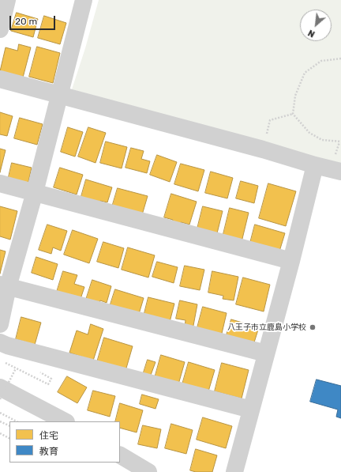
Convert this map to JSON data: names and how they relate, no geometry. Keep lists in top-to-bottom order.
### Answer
{
  "places": ["八王子市立鹿島小学校"],
  "legend": ["住宅", "教育"],
  "scale_bar": "20 m",
  "north": "bottom left"
}
